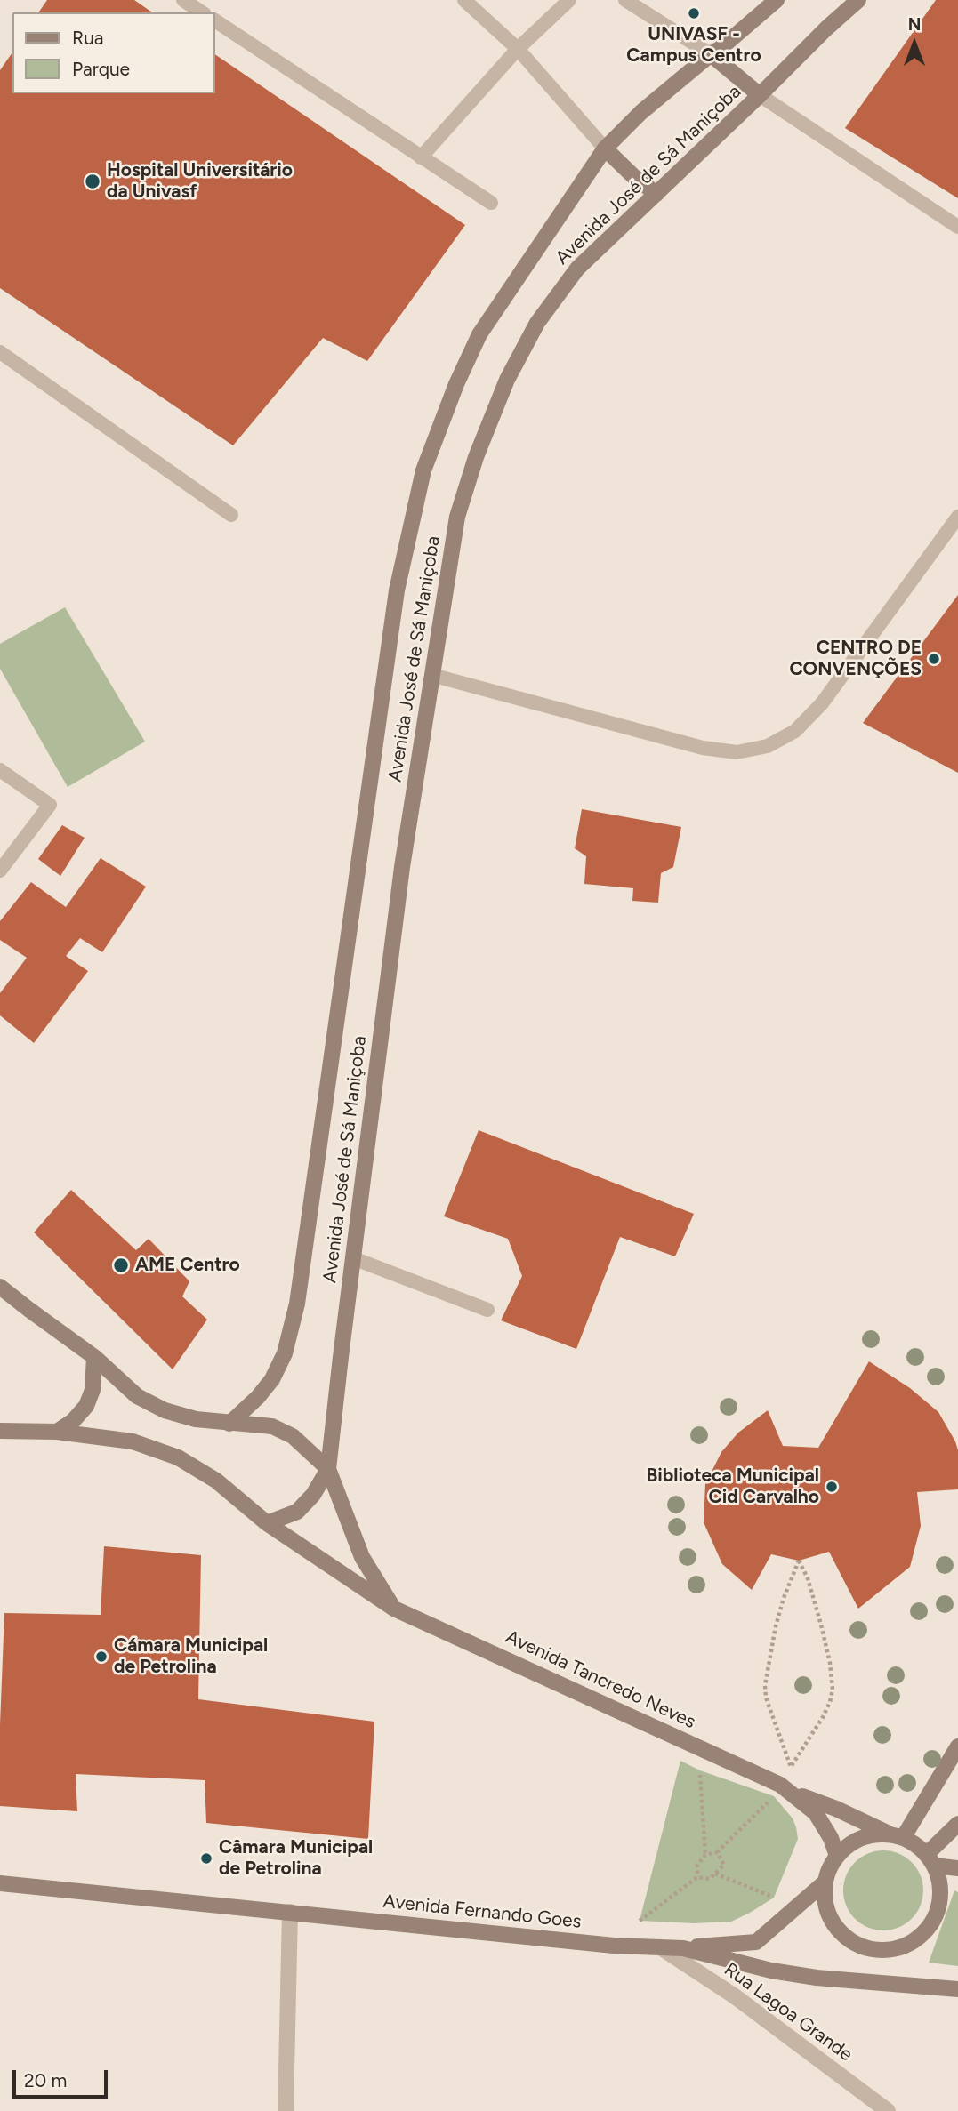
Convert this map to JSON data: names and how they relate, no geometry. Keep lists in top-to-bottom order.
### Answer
{
  "streets": {
    "main road": ["Avenida José de Sá Maniçoba", "Avenida Tancredo Neves", "Avenida Fernando Goes"],
    "street": ["Rua Lagoa Grande"]
  },
  "crossings": [
    ["Avenida Fernando Goes", "Rua Lagoa Grande"]
  ],
  "places": [
    "UNIVASF - Campus Centro",
    "Hospital Universitário da Univasf",
    "CENTRO DE CONVENÇÕES",
    "AME Centro",
    "Biblioteca Municipal Cid Carvalho",
    "Cámara Municipal de Petrolina",
    "Câmara Municipal de Petrolina"
  ],
  "legend": ["Rua", "Parque"],
  "scale_bar": "20 m",
  "north": "top"
}
